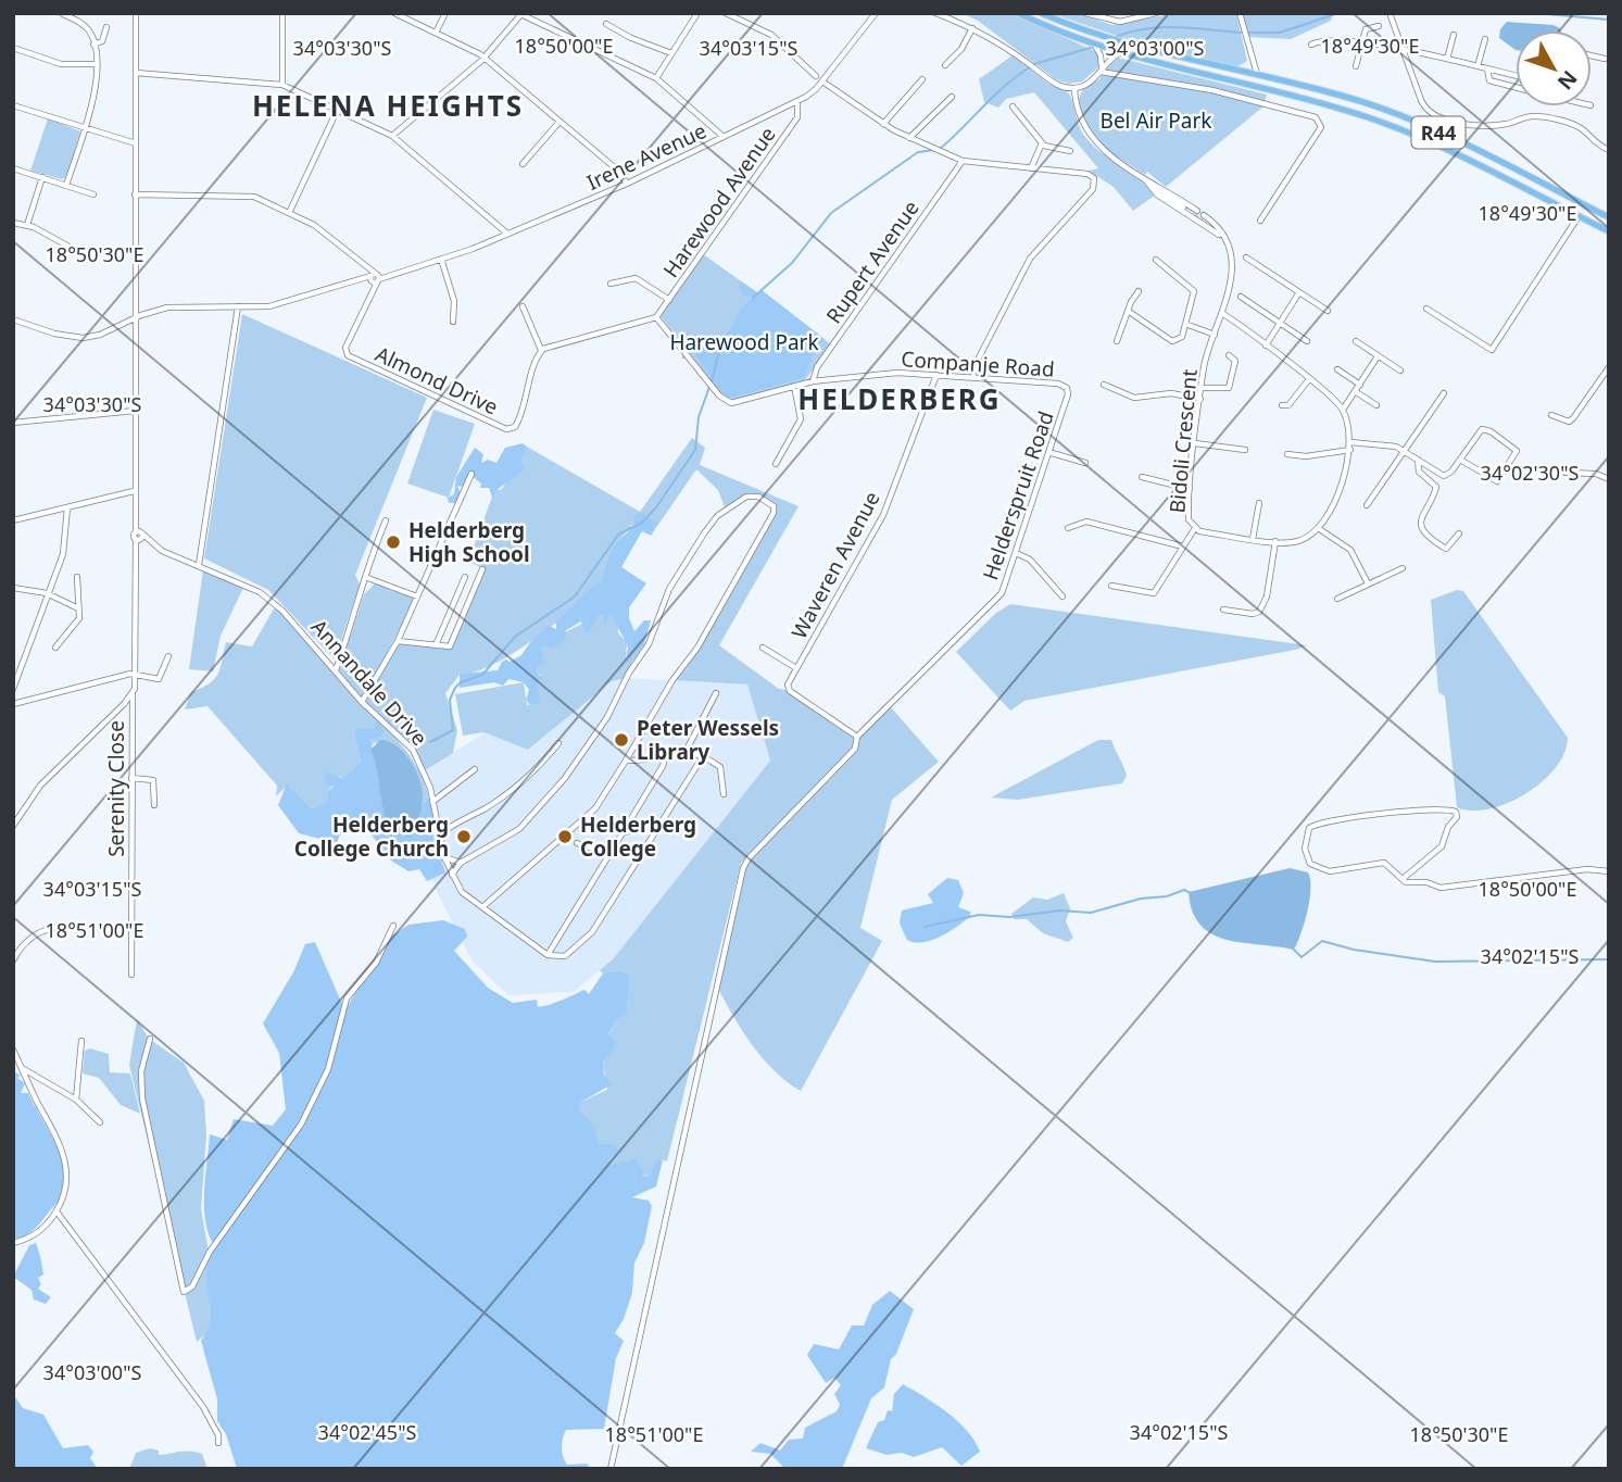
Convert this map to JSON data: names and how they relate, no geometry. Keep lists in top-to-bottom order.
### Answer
{
  "streets": {
    "main road": ["R44"],
    "street": [
      "Irene Avenue",
      "Harewood Avenue",
      "Rupert Avenue",
      "Companje Road",
      "Almond Drive",
      "Bidoli Crescent",
      "Helderspruit Road",
      "Waveren Avenue",
      "Annandale Drive",
      "Serenity Close"
    ]
  },
  "crossings": [
    ["Irene Avenue", "Harewood Avenue"],
    ["Irene Avenue", "Almond Drive"],
    ["Harewood Avenue", "Companje Road"],
    ["Rupert Avenue", "Companje Road"],
    ["Companje Road", "Helderspruit Road"],
    ["Companje Road", "Waveren Avenue"],
    ["Helderspruit Road", "Waveren Avenue"],
    ["Annandale Drive", "Serenity Close"]
  ],
  "districts": ["HELENA HEIGHTS", "HELDERBERG"],
  "parks": ["Bel Air Park", "Harewood Park"],
  "places": [
    "Helderberg High School",
    "Peter Wessels Library",
    "Helderberg College Church",
    "Helderberg College"
  ],
  "north": "bottom right",
  "coordinates": [
    "18°50'00\"E",
    "18°49'30\"E",
    "34°03'30\"S",
    "34°03'15\"S",
    "34°03'00\"S",
    "18°50'30\"E",
    "34°02'30\"S",
    "18°51'00\"E",
    "34°02'15\"S",
    "34°02'45\"S"
  ]
}
